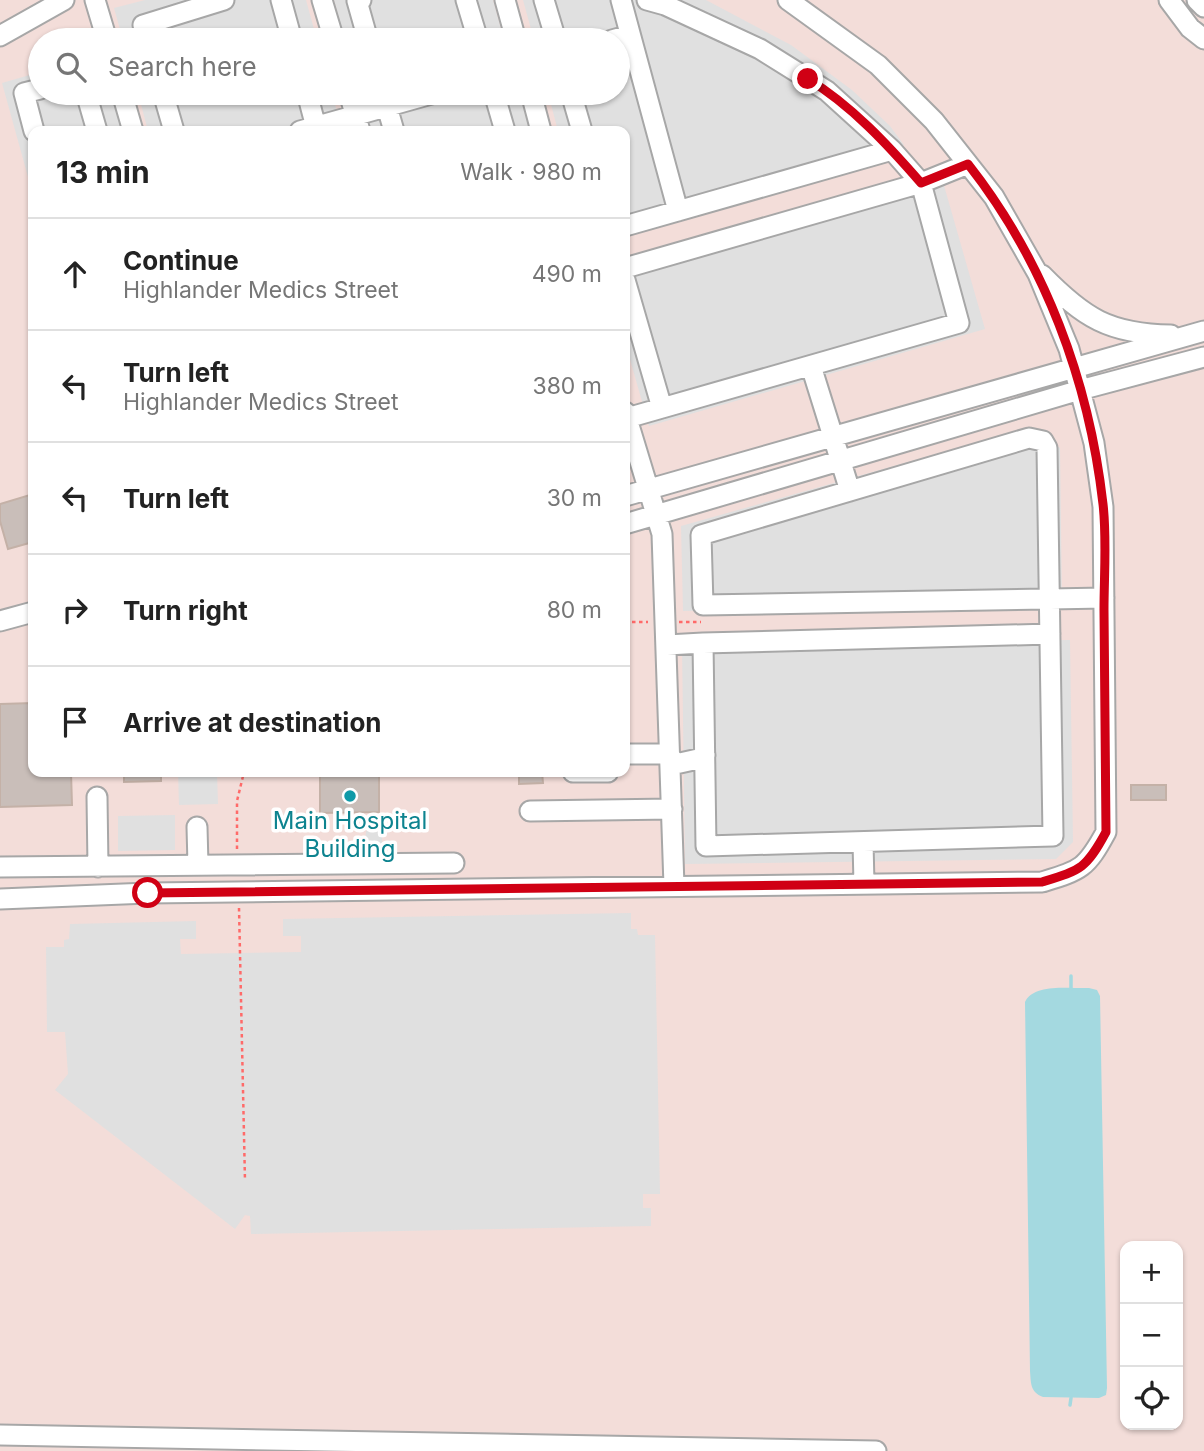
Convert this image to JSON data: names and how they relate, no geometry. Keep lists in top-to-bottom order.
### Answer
{
  "places": ["Main Hospital Building"],
  "page": {
    "search": "Search here",
    "heading": ["13 min", "Walk · 980 m"],
    "list": [
      ["Continue", "Highlander Medics Street", "490 m"],
      ["Turn left", "Highlander Medics Street", "380 m"],
      ["Turn left", "30 m"],
      ["Turn right", "80 m"],
      "Arrive at destination"
    ],
    "map_buttons": ["+", "−"]
  }
}
